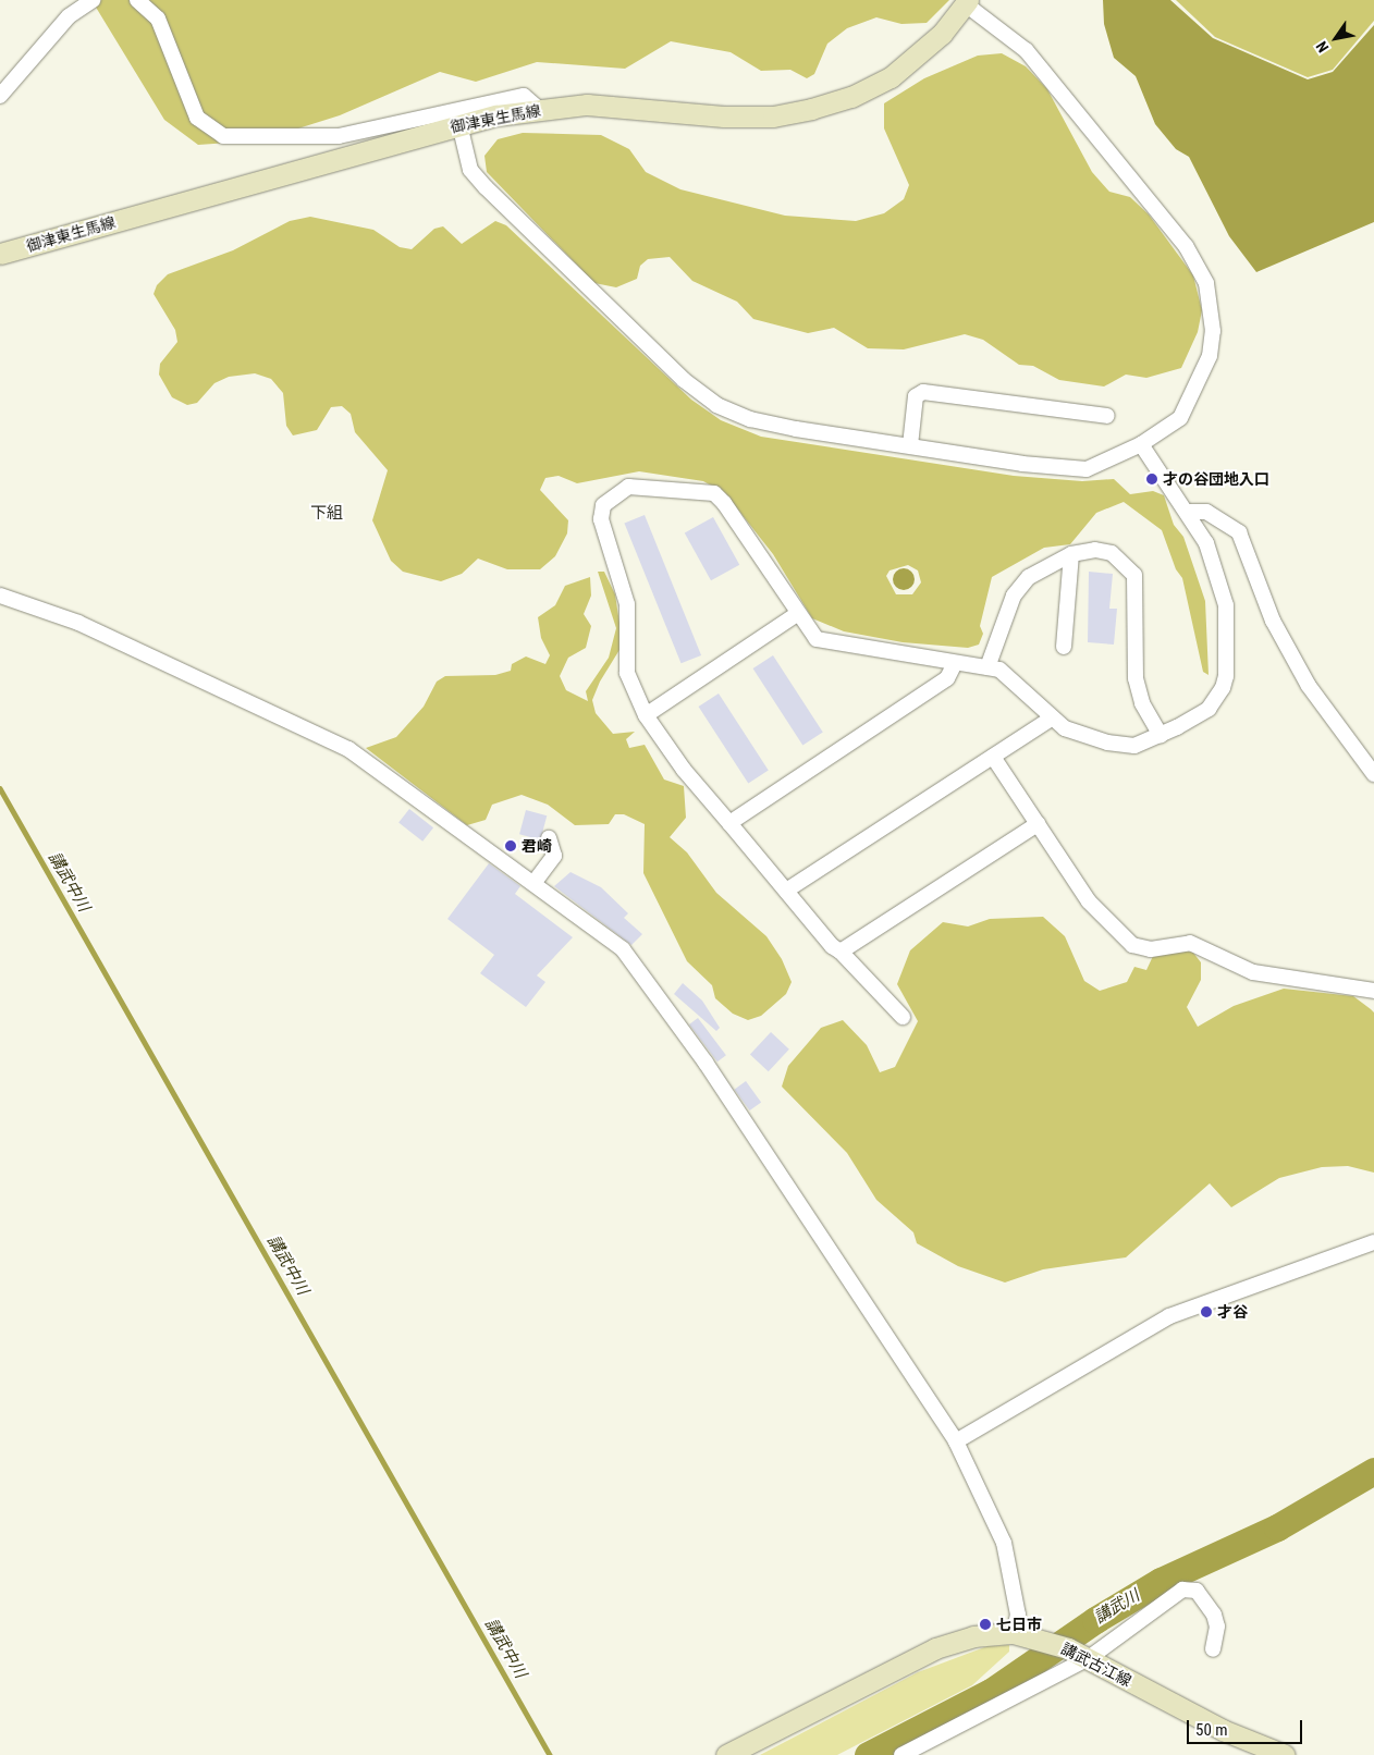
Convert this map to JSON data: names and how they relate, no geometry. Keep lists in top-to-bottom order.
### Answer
{
  "streets": {
    "main road": ["御津東生馬線", "講武古江線"]
  },
  "districts": ["下組"],
  "water": ["講武中川", "講武川"],
  "places": [
    "才の谷団地入口",
    "君崎",
    "才谷",
    "七日市"
  ],
  "scale_bar": "50 m",
  "north": "bottom left"
}
